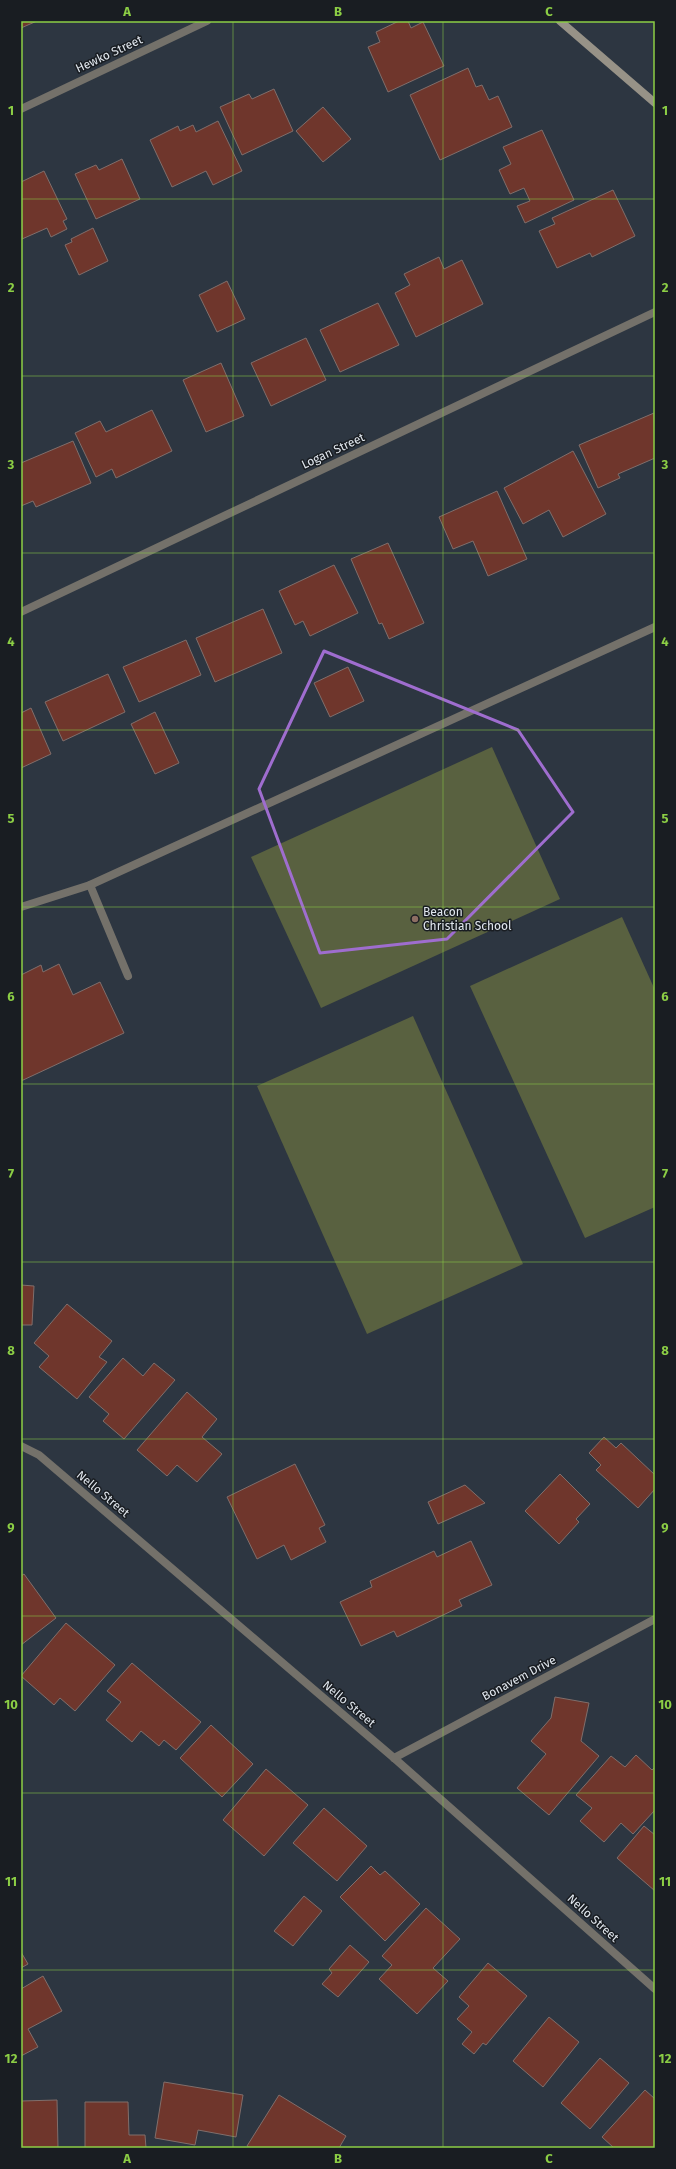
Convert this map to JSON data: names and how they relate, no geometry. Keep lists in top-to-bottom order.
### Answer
{
  "streets": {
    "street": [
      "Hewko Street",
      "Logan Street",
      "Nello Street",
      "Bonavem Drive"
    ]
  },
  "crossings": [
    ["Nello Street", "Bonavem Drive"]
  ],
  "places": ["Beacon Christian School"],
  "grid": {
    "columns": ["A", "B", "C"],
    "rows": [
      "1",
      "2",
      "3",
      "4",
      "5",
      "6",
      "7",
      "8",
      "9",
      "10",
      "11",
      "12"
    ]
  }
}
